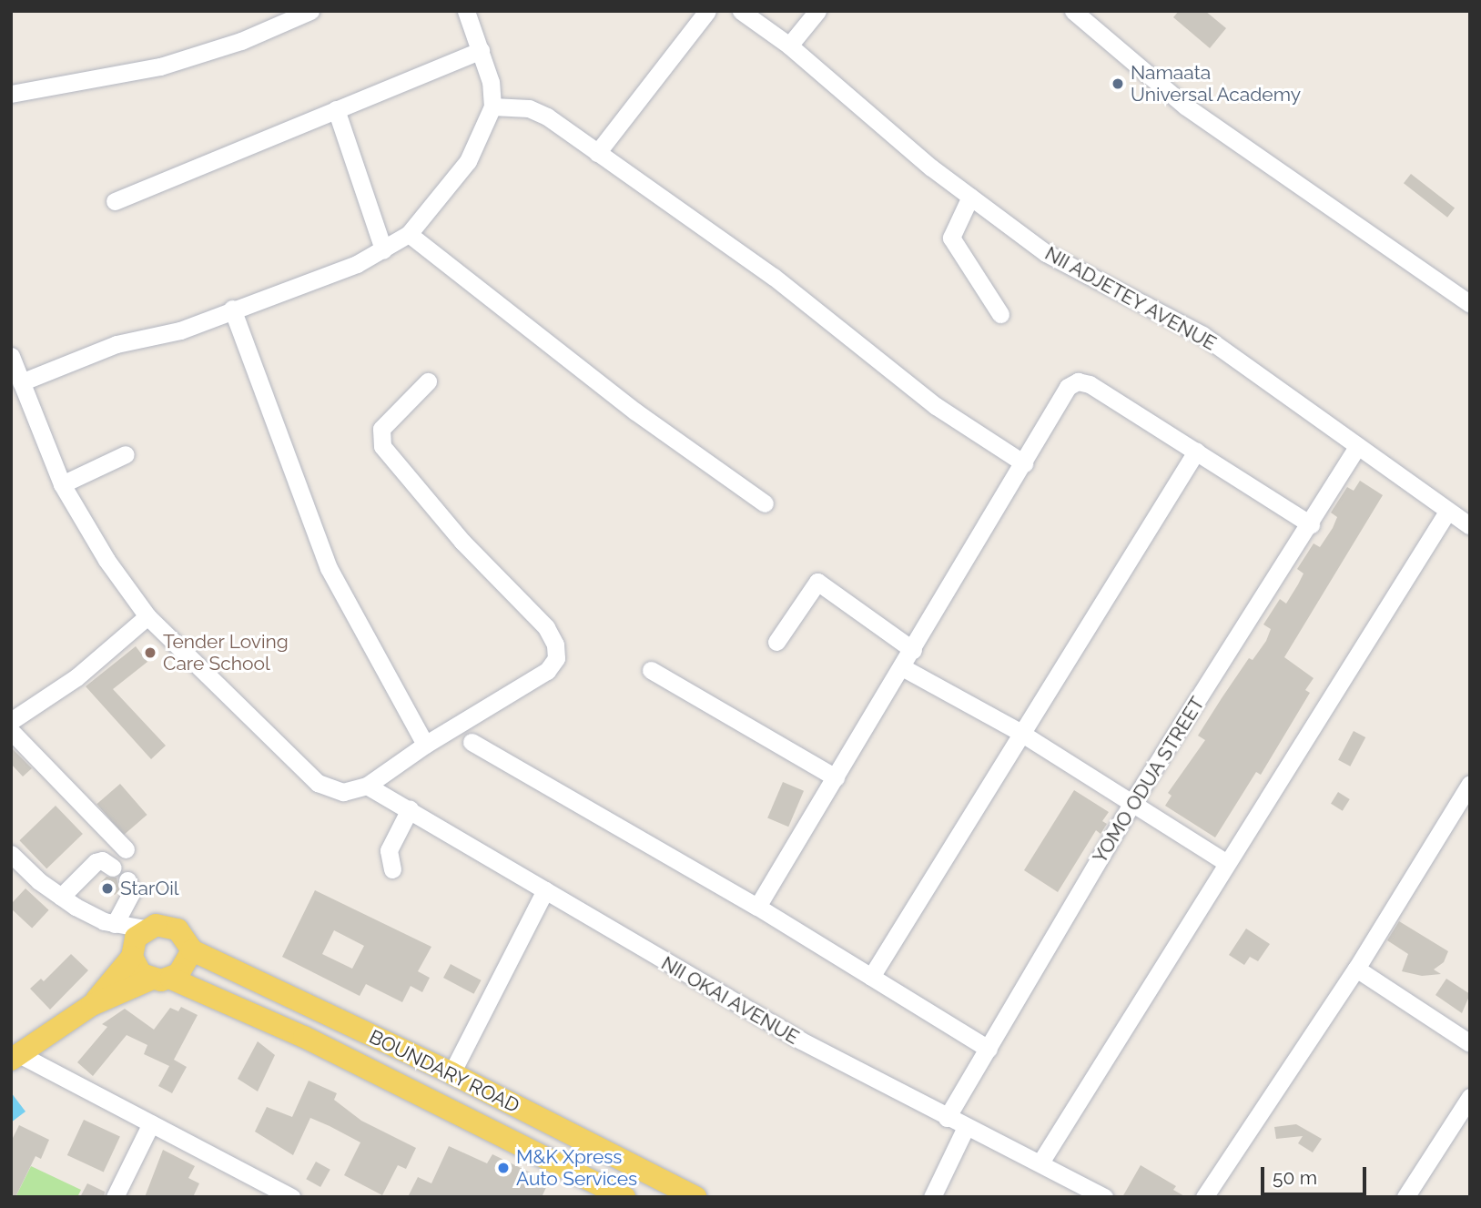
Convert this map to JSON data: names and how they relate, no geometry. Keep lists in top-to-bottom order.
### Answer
{
  "streets": {
    "main road": ["BOUNDARY ROAD"],
    "street": ["NII ADJETEY AVENUE", "YOMO ODUA STREET", "NII OKAI AVENUE"]
  },
  "crossings": [
    ["NII ADJETEY AVENUE", "YOMO ODUA STREET"],
    ["YOMO ODUA STREET", "NII OKAI AVENUE"]
  ],
  "places": [
    "Namaata Universal Academy",
    "Tender Loving Care School",
    "StarOil",
    "M&K Xpress Auto Services"
  ],
  "scale_bar": "50 m"
}
